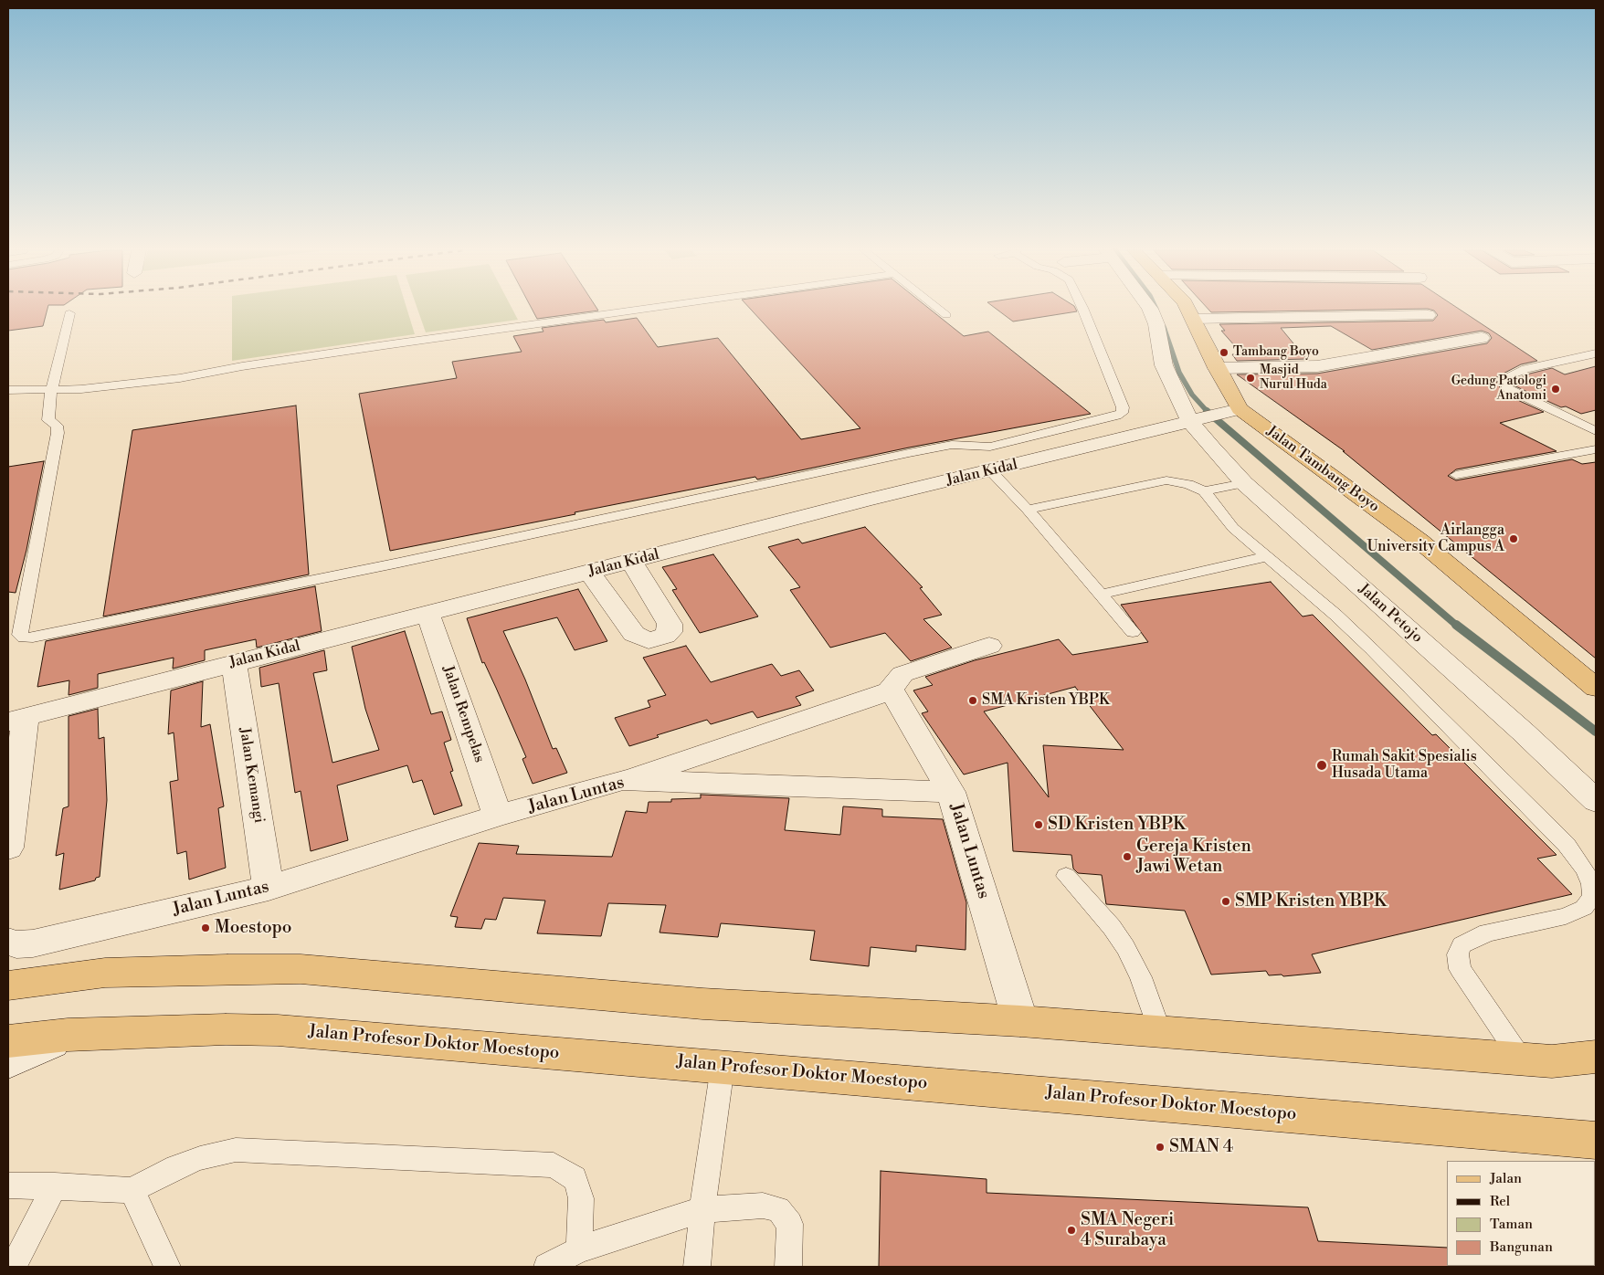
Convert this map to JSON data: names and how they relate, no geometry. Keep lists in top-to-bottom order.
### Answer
{
  "streets": {
    "main road": ["Jalan Tambang Boyo", "Jalan Profesor Doktor Moestopo"],
    "street": [
      "Jalan Kidal",
      "Jalan Petojo",
      "Jalan Rempelas",
      "Jalan Kemangi",
      "Jalan Luntas"
    ]
  },
  "crossings": [
    ["Jalan Tambang Boyo", "Jalan Kidal"],
    ["Jalan Kidal", "Jalan Petojo"],
    ["Jalan Kidal", "Jalan Rempelas"],
    ["Jalan Kidal", "Jalan Kemangi"],
    ["Jalan Rempelas", "Jalan Luntas"],
    ["Jalan Kemangi", "Jalan Luntas"]
  ],
  "places": [
    "Tambang Boyo",
    "Masjid Nurul Huda",
    "Gedung Patologi Anatomi",
    "Airlangga University Campus A",
    "SMA Kristen YBPK",
    "Rumah Sakit Spesialis Husada Utama",
    "SD Kristen YBPK",
    "Gereja Kristen Jawi Wetan",
    "SMP Kristen YBPK",
    "Moestopo",
    "SMAN 4",
    "SMA Negeri 4 Surabaya"
  ],
  "legend": [
    "Jalan",
    "Rel",
    "Taman",
    "Bangunan"
  ]
}
